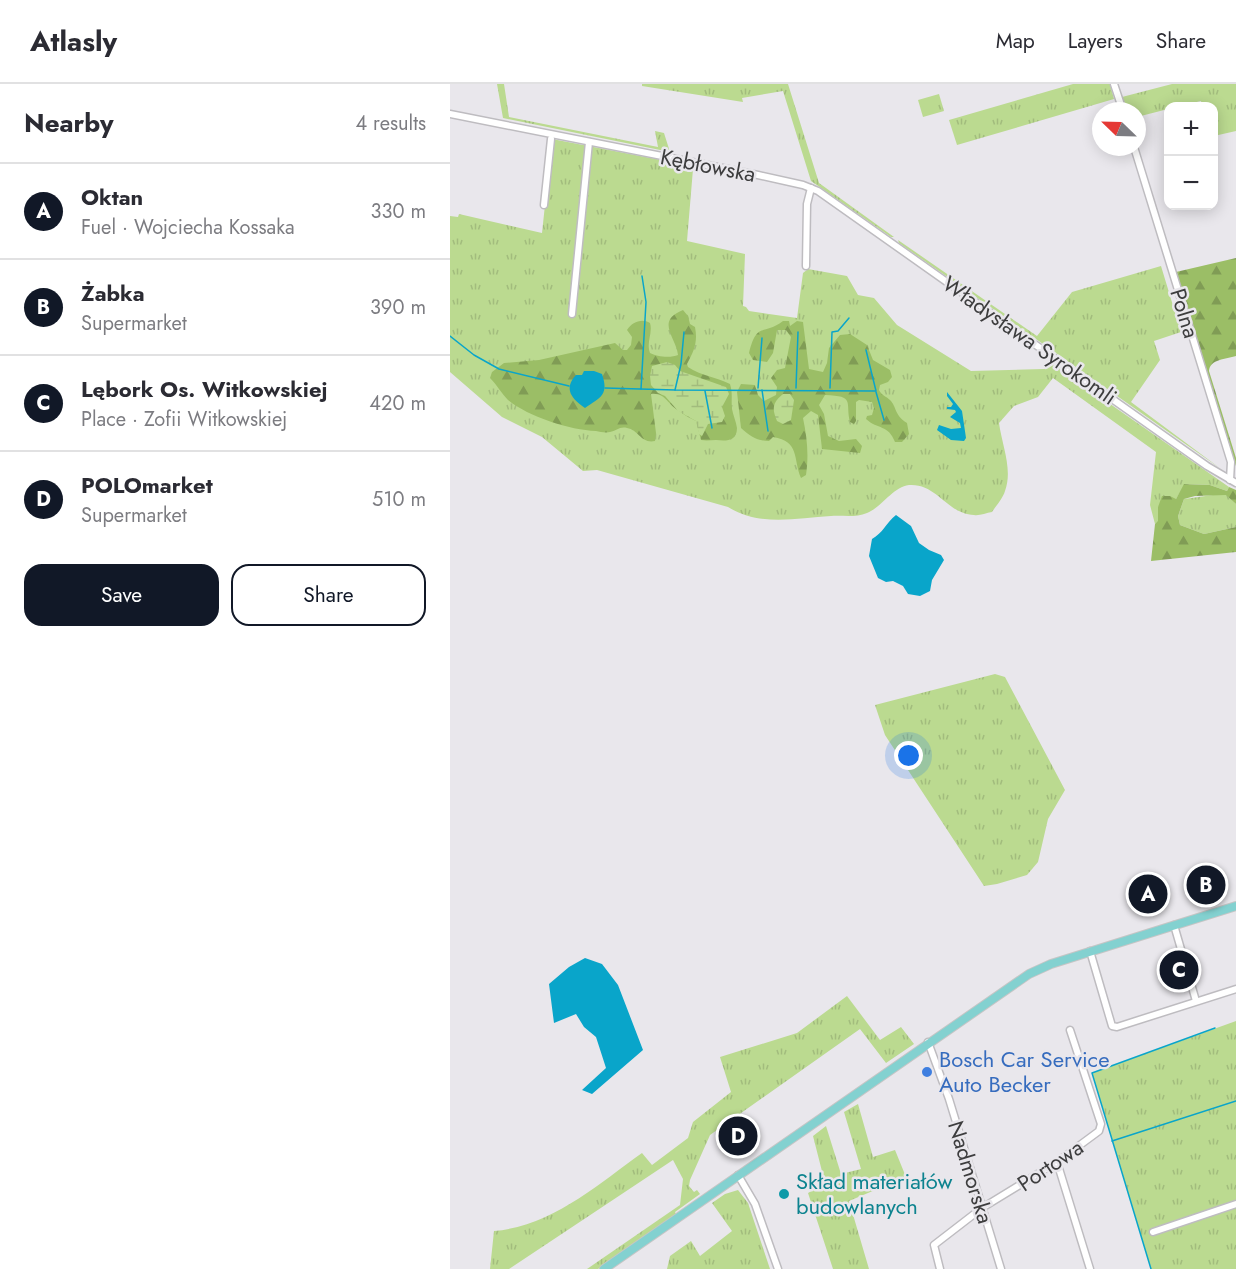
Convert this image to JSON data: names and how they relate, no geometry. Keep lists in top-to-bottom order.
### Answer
{
  "streets": {
    "street": [
      "Kębłowska",
      "Polna",
      "Władysława Syrokomli",
      "Portowa",
      "Nadmorska"
    ]
  },
  "crossings": [
    ["Kębłowska", "Władysława Syrokomli"],
    ["Polna", "Władysława Syrokomli"],
    ["Portowa", "Nadmorska"]
  ],
  "places": ["Bosch Car Service Auto Becker", "Skład materiałów budowlanych"],
  "north": "top left",
  "page": {
    "header": "Atlasly",
    "nav": ["Map", "Layers", "Share"],
    "heading": ["Nearby", "4 results"],
    "map_buttons": ["+", "−"],
    "list": [
      {
        "mark": "A",
        "name": "Oktan",
        "note": "Fuel · Wojciecha Kossaka",
        "value": "330 m"
      },
      {
        "mark": "B",
        "name": "Żabka",
        "note": "Supermarket",
        "value": "390 m"
      },
      {
        "mark": "C",
        "name": "Lębork Os. Witkowskiej",
        "note": "Place · Zofii Witkowskiej",
        "value": "420 m"
      },
      {
        "mark": "D",
        "name": "POLOmarket",
        "note": "Supermarket",
        "value": "510 m"
      }
    ],
    "buttons": ["Save", "Share"],
    "pins": [
      "B",
      "A",
      "C",
      "D"
    ]
  }
}
